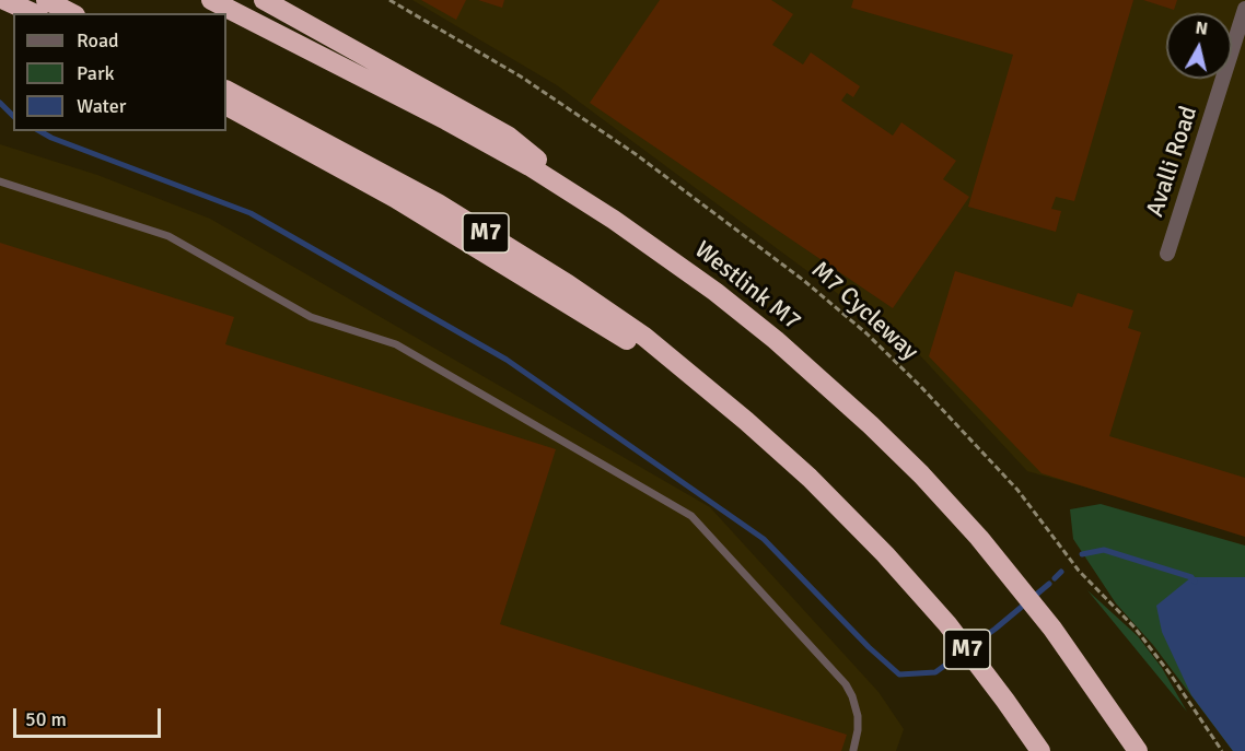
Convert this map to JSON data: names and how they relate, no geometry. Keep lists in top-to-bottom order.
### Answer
{
  "streets": {
    "highway": ["M7", "Westlink M7"],
    "street": ["Avalli Road"],
    "path": ["M7 Cycleway"]
  },
  "legend": ["Road", "Park", "Water"],
  "scale_bar": "50 m",
  "north": "top"
}
